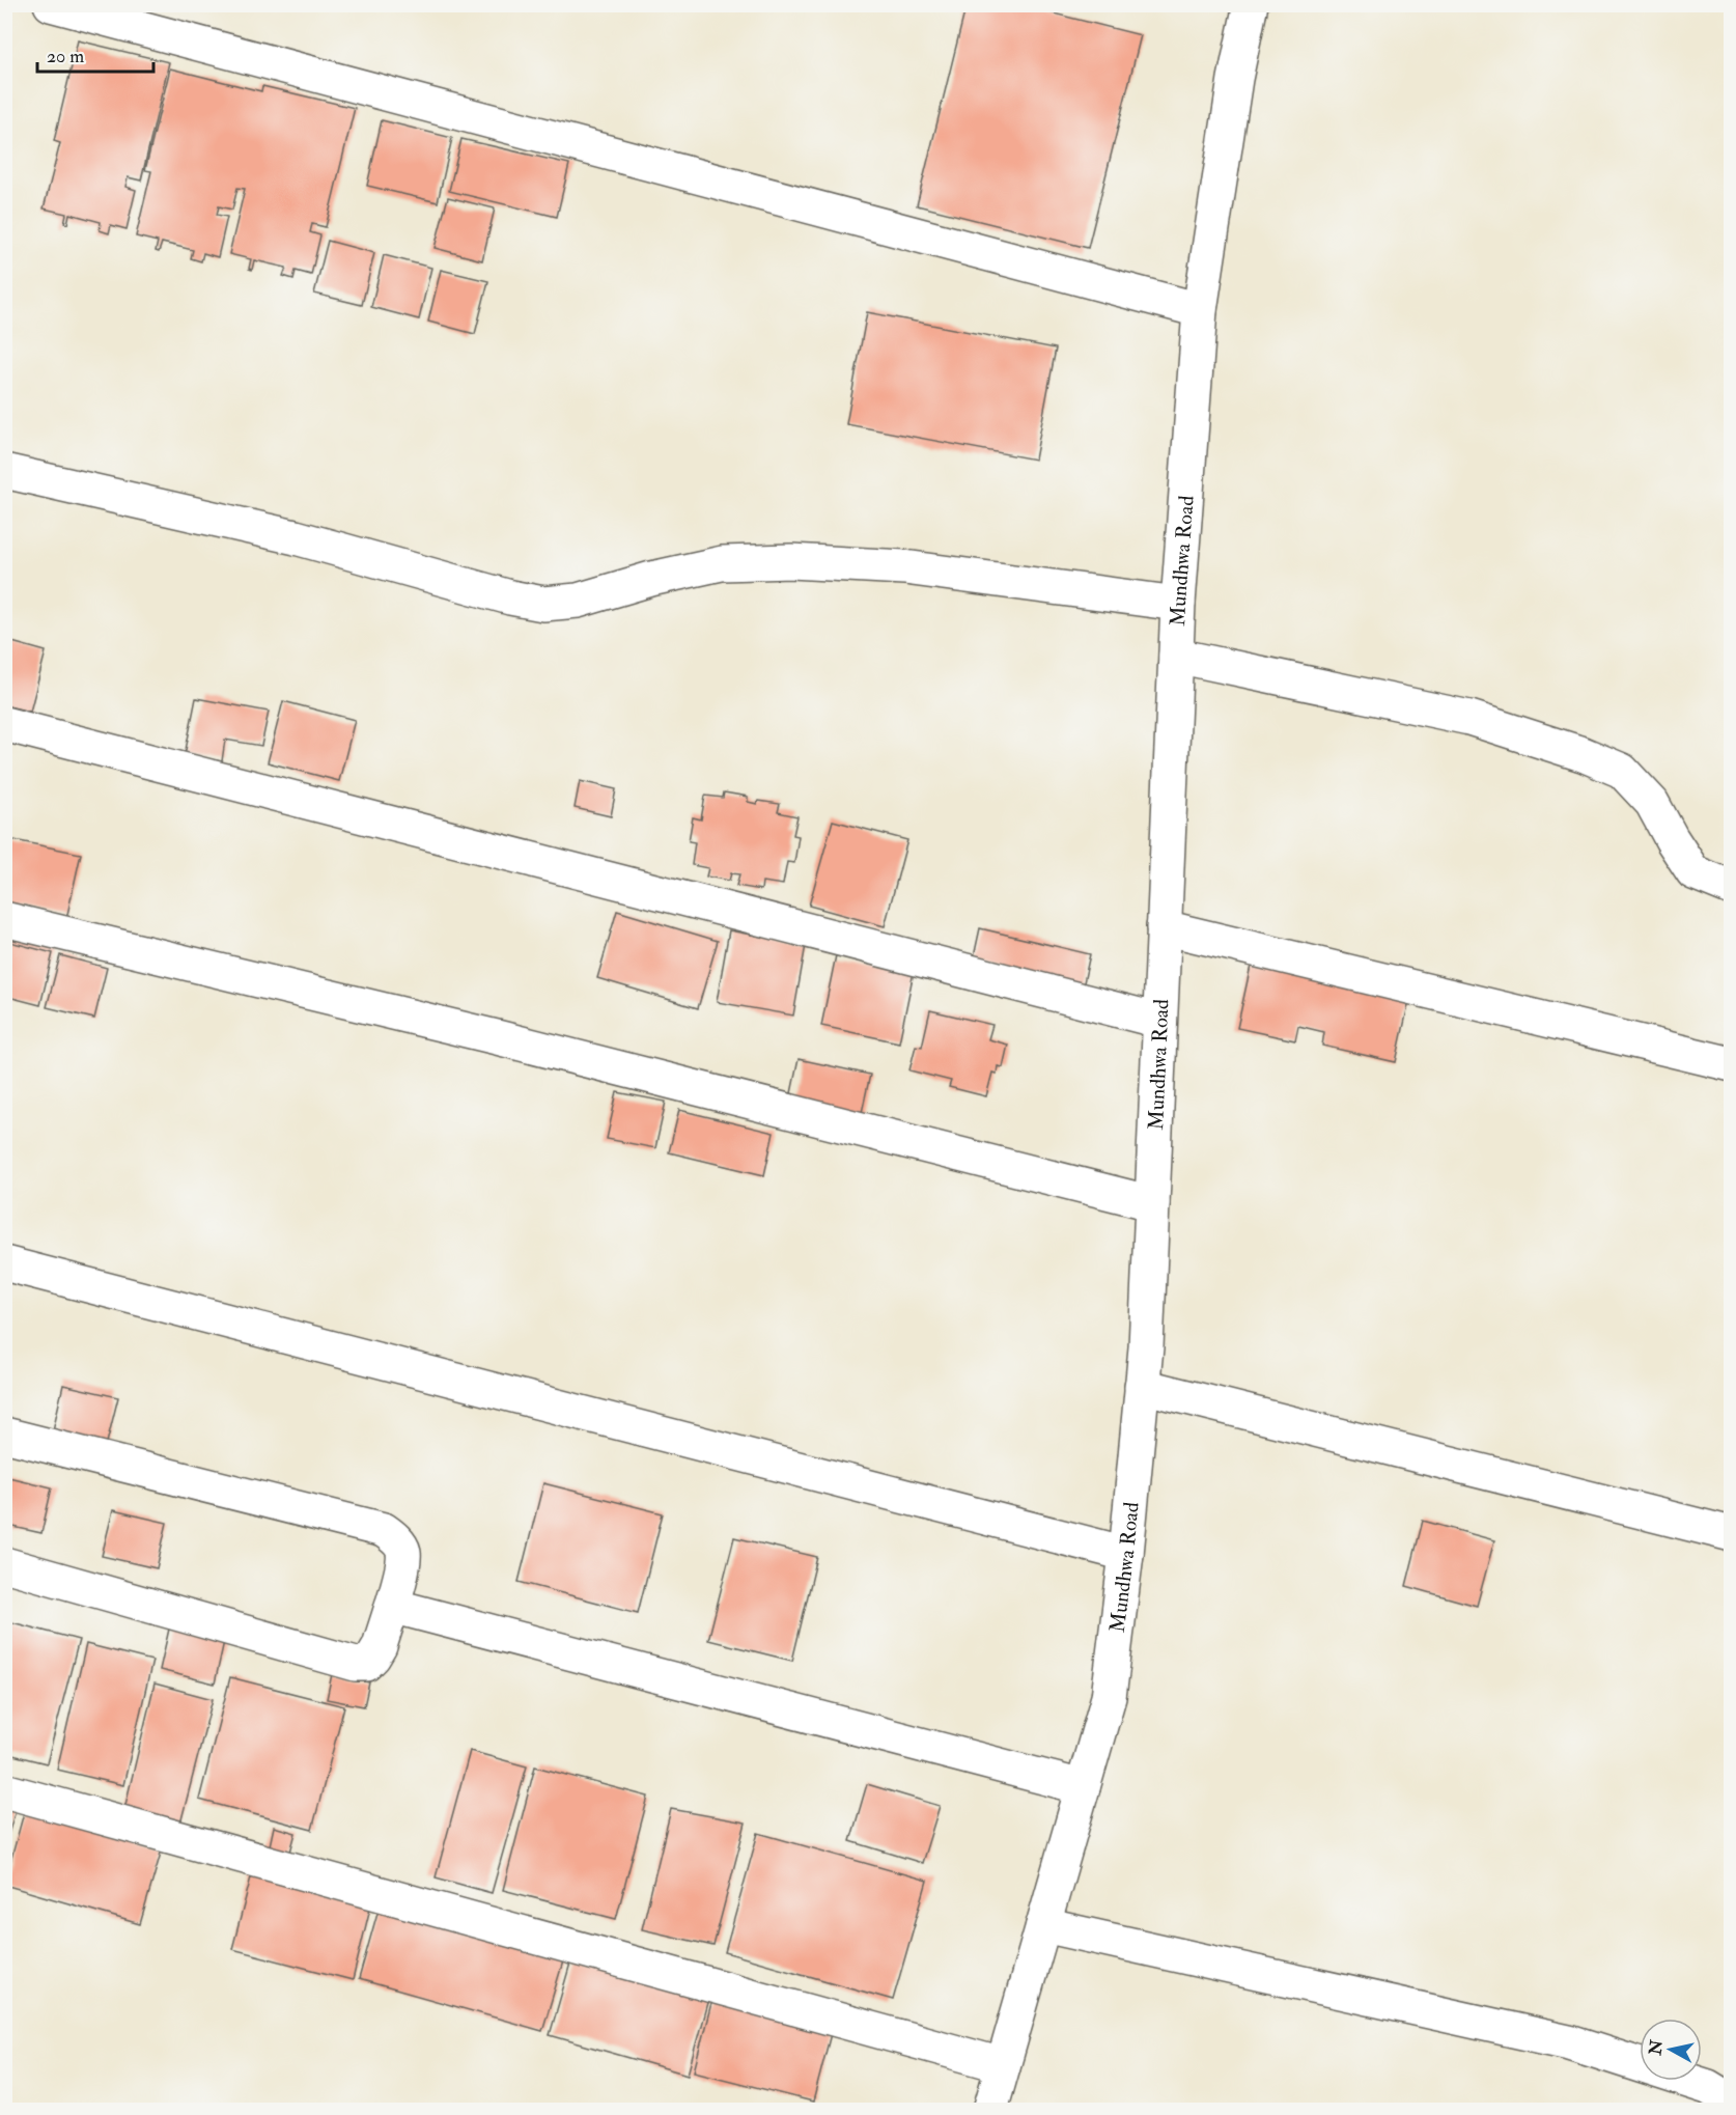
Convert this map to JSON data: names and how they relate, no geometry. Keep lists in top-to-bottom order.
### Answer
{
  "streets": {
    "street": ["Mundhwa Road"]
  },
  "scale_bar": "20 m",
  "north": "left"
}
